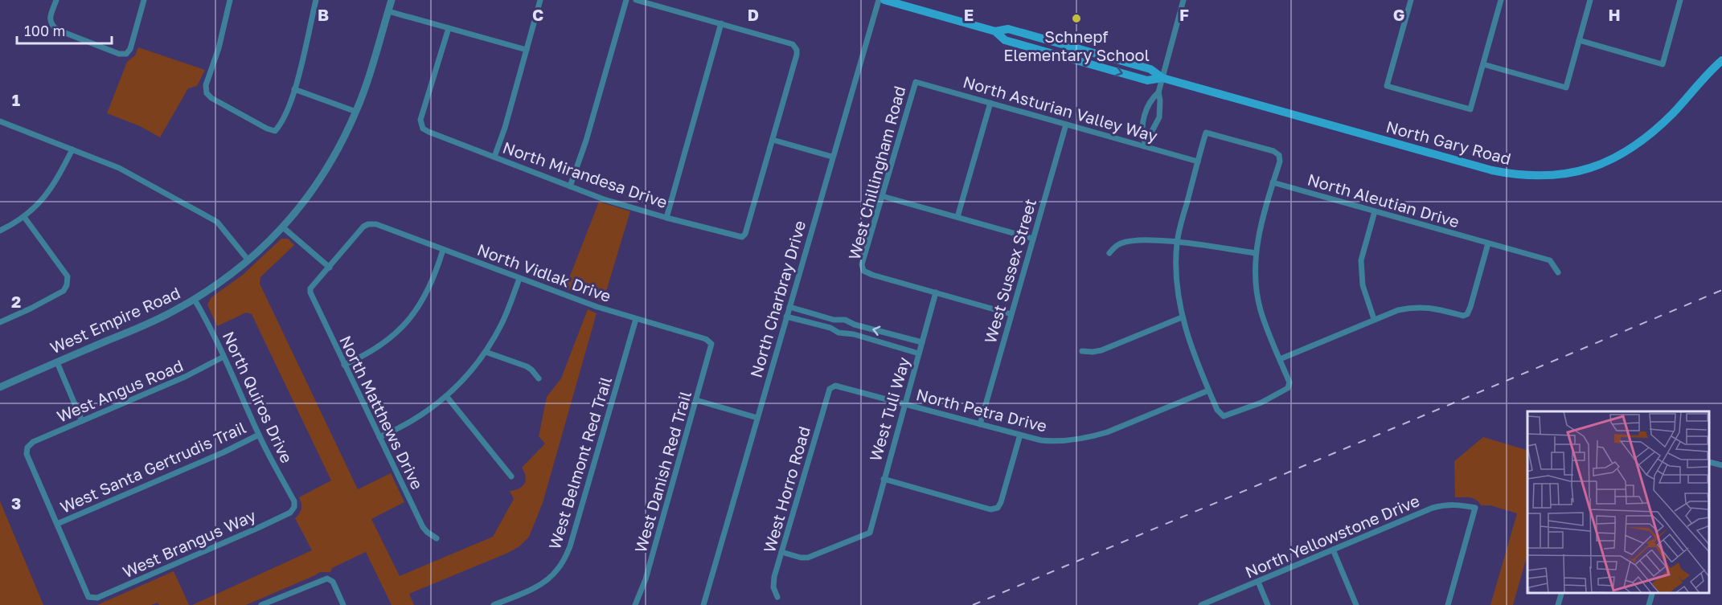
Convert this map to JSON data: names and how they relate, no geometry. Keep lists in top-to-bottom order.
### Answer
{
  "streets": {
    "main road": ["North Gary Road"],
    "street": [
      "North Asturian Valley Way",
      "West Chillingham Road",
      "North Mirandesa Drive",
      "North Aleutian Drive",
      "West Sussex Street",
      "North Vidlak Drive",
      "North Charbray Drive",
      "West Empire Road",
      "West Angus Road",
      "North Quiros Drive",
      "West Tuli Way",
      "North Petra Drive",
      "North Matthews Drive",
      "West Belmont Red Trail",
      "West Santa Gertrudis Trail",
      "West Danish Red Trail",
      "West Horro Road",
      "North Yellowstone Drive",
      "West Brangus Way"
    ]
  },
  "crossings": [
    ["North Asturian Valley Way", "West Chillingham Road"],
    ["North Asturian Valley Way", "West Sussex Street"],
    ["West Chillingham Road", "West Tuli Way"],
    ["West Sussex Street", "North Petra Drive"],
    ["North Vidlak Drive", "North Matthews Drive"],
    ["North Vidlak Drive", "West Belmont Red Trail"],
    ["North Vidlak Drive", "West Danish Red Trail"],
    ["West Empire Road", "North Quiros Drive"],
    ["West Angus Road", "North Quiros Drive"],
    ["West Angus Road", "West Santa Gertrudis Trail"],
    ["West Angus Road", "West Brangus Way"],
    ["North Quiros Drive", "West Santa Gertrudis Trail"],
    ["North Quiros Drive", "West Brangus Way"],
    ["West Tuli Way", "North Petra Drive"],
    ["West Tuli Way", "West Horro Road"],
    ["North Petra Drive", "West Horro Road"],
    ["West Santa Gertrudis Trail", "West Brangus Way"]
  ],
  "places": ["Schnepf Elementary School"],
  "scale_bar": "100 m",
  "grid": {
    "columns": [
      "B",
      "C",
      "D",
      "E",
      "F",
      "G",
      "H"
    ],
    "rows": ["1", "2", "3"]
  }
}
